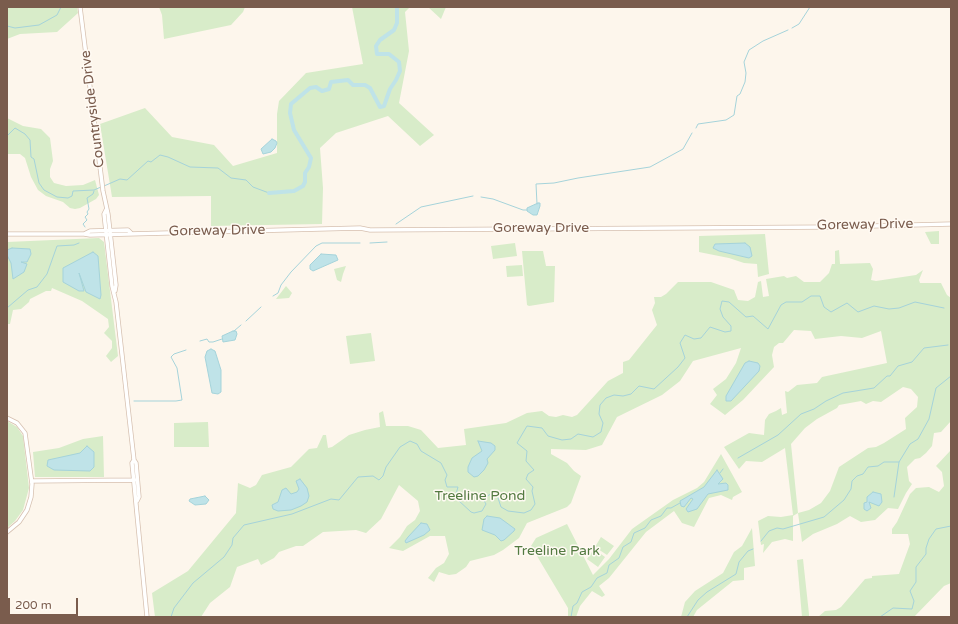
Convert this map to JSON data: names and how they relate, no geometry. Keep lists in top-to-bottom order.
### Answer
{
  "streets": {
    "street": ["Countryside Drive", "Goreway Drive"]
  },
  "crossings": [
    ["Countryside Drive", "Goreway Drive"]
  ],
  "parks": ["Treeline Pond", "Treeline Park"],
  "scale_bar": "200 m"
}
